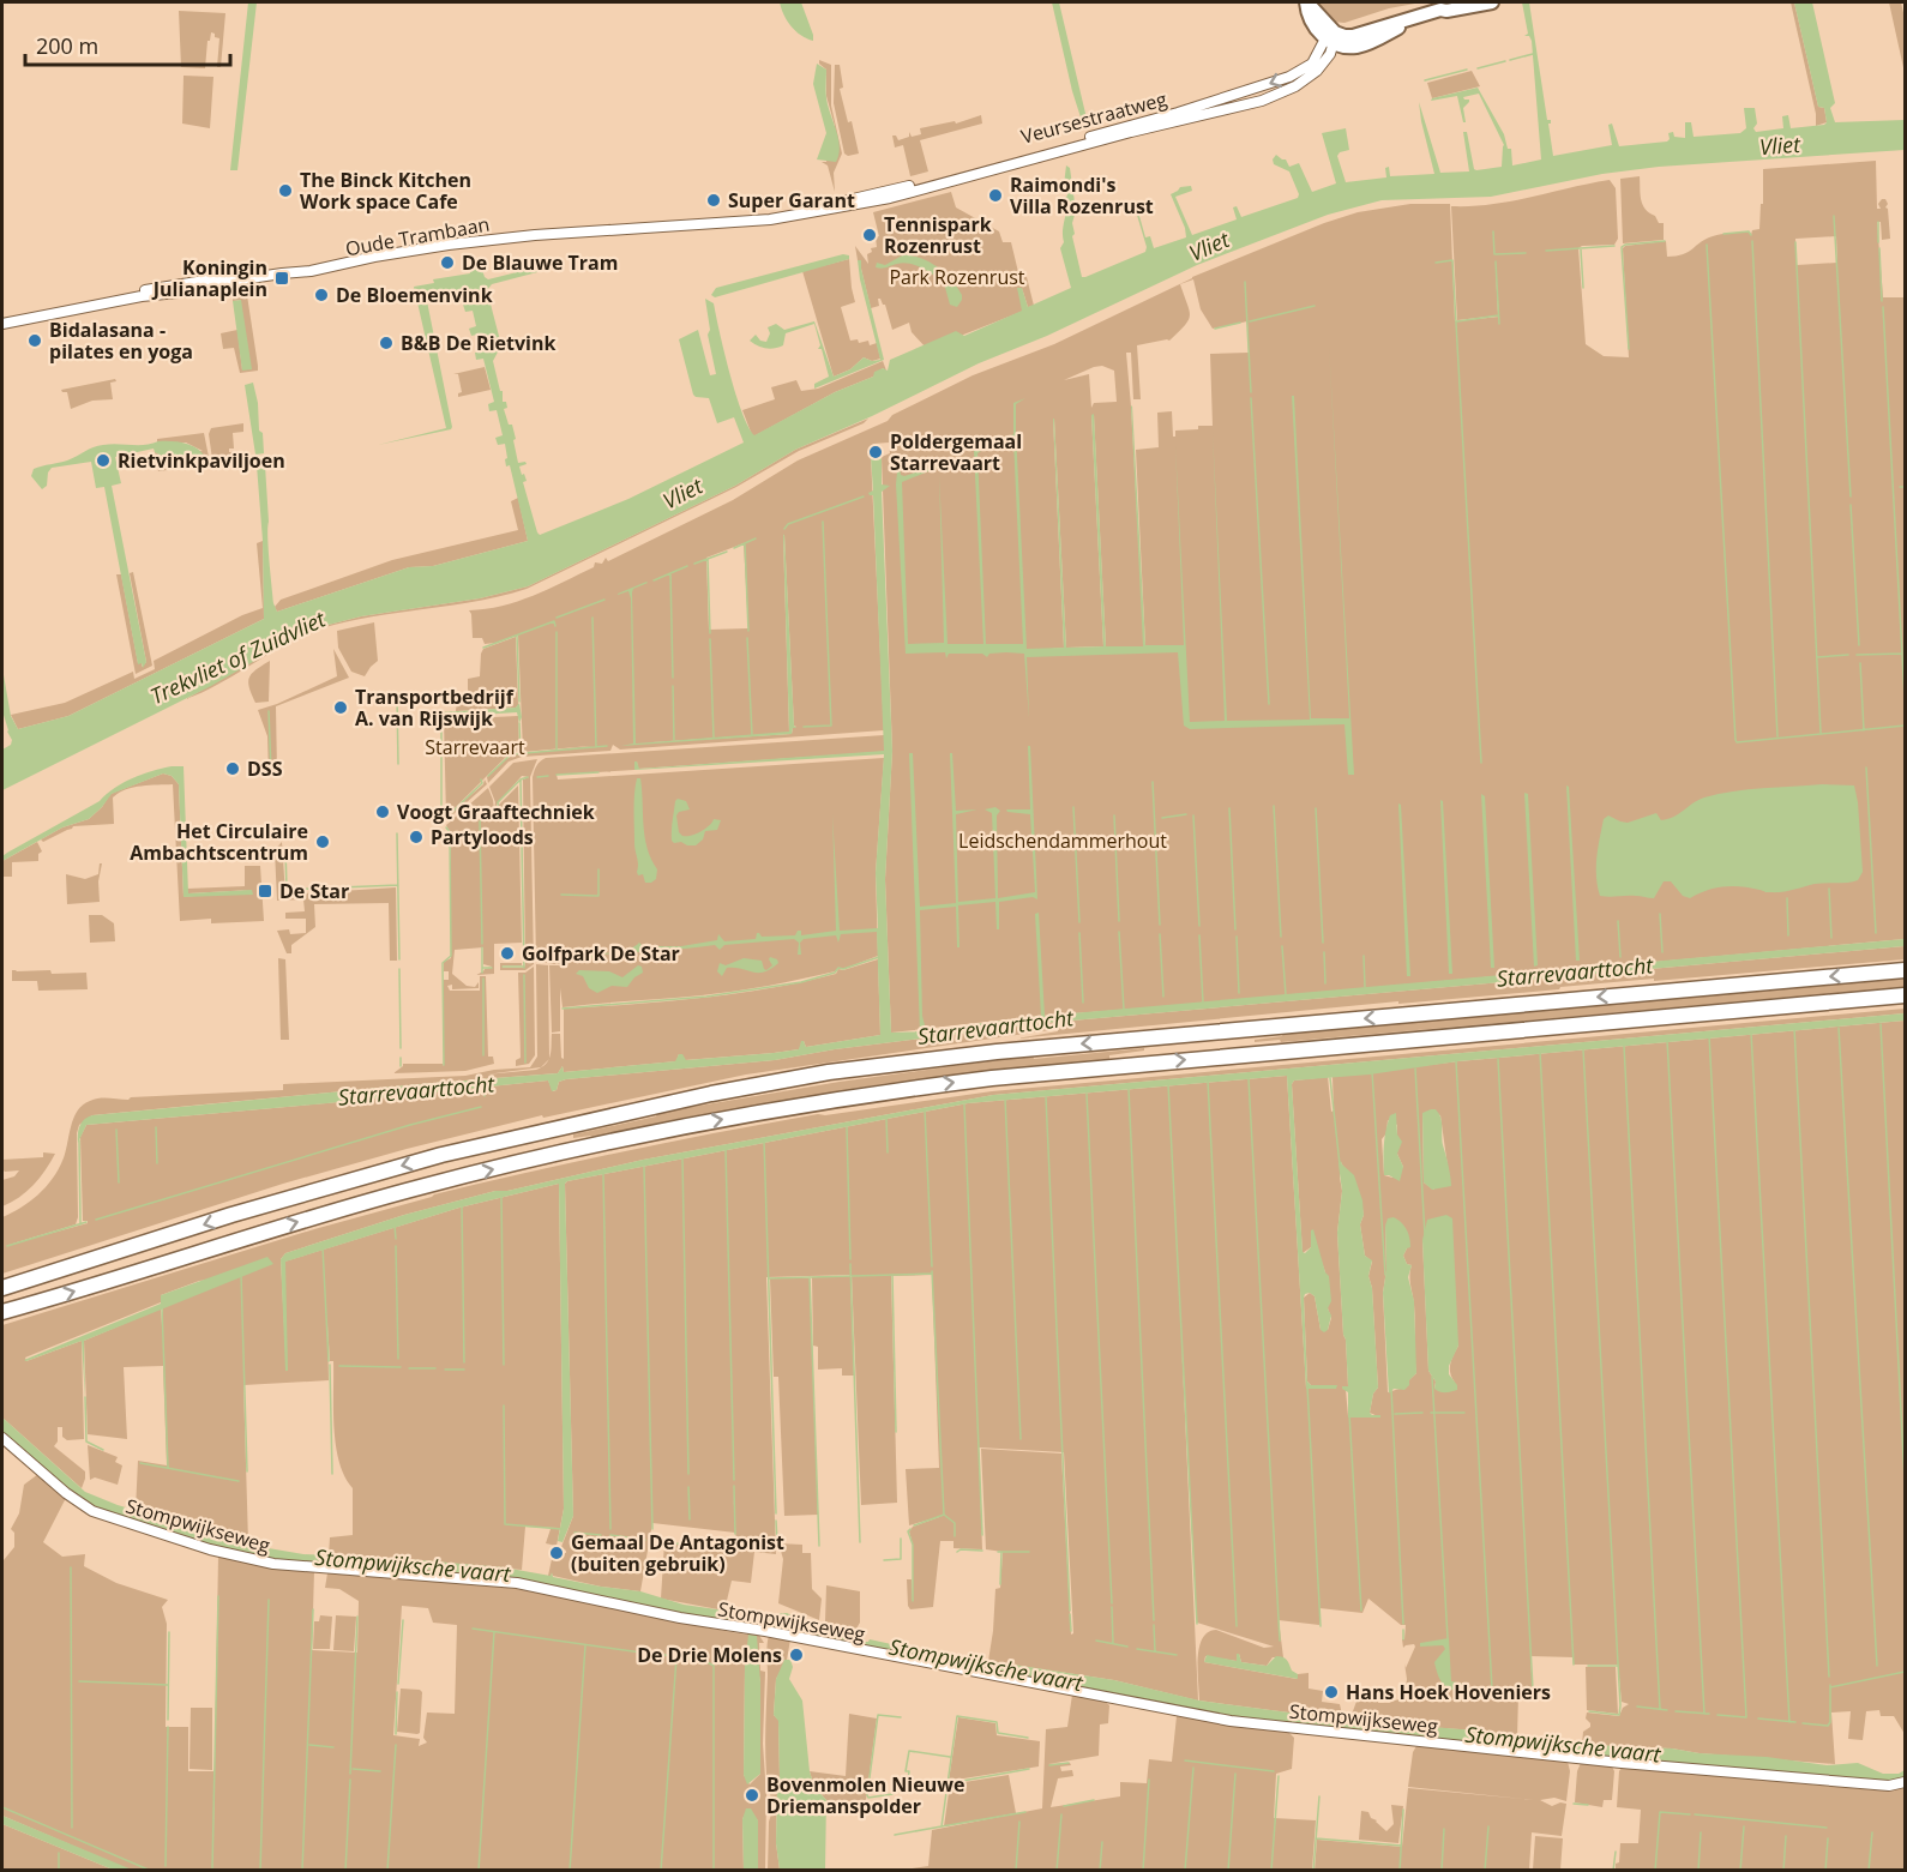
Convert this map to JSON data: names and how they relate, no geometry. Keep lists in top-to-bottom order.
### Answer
{
  "streets": {
    "street": ["Veursestraatweg", "Oude Trambaan", "Stompwijkseweg"]
  },
  "crossings": [
    ["Veursestraatweg", "Oude Trambaan"]
  ],
  "water": [
    "Vliet",
    "Trekvliet of Zuidvliet",
    "Starrevaarttocht",
    "Stompwijksche vaart"
  ],
  "parks": ["Park Rozenrust", "Starrevaart", "Leidschendammerhout"],
  "places": {
    "other": [
      "The Binck Kitchen Work space Cafe",
      "Raimondi's Villa Rozenrust",
      "Super Garant",
      "Tennispark Rozenrust",
      "De Blauwe Tram",
      "De Bloemenvink",
      "Bidalasana - pilates en yoga",
      "B&B De Rietvink",
      "Poldergemaal Starrevaart",
      "Rietvinkpaviljoen",
      "Transportbedrijf A. van Rijswijk",
      "DSS",
      "Voogt Graaftechniek",
      "Partyloods",
      "Het Circulaire Ambachtscentrum",
      "Golfpark De Star",
      "Gemaal De Antagonist (buiten gebruik)",
      "De Drie Molens",
      "Hans Hoek Hoveniers",
      "Bovenmolen Nieuwe Driemanspolder"
    ],
    "transit": ["Koningin Julianaplein", "De Star"]
  },
  "scale_bar": "200 m"
}
